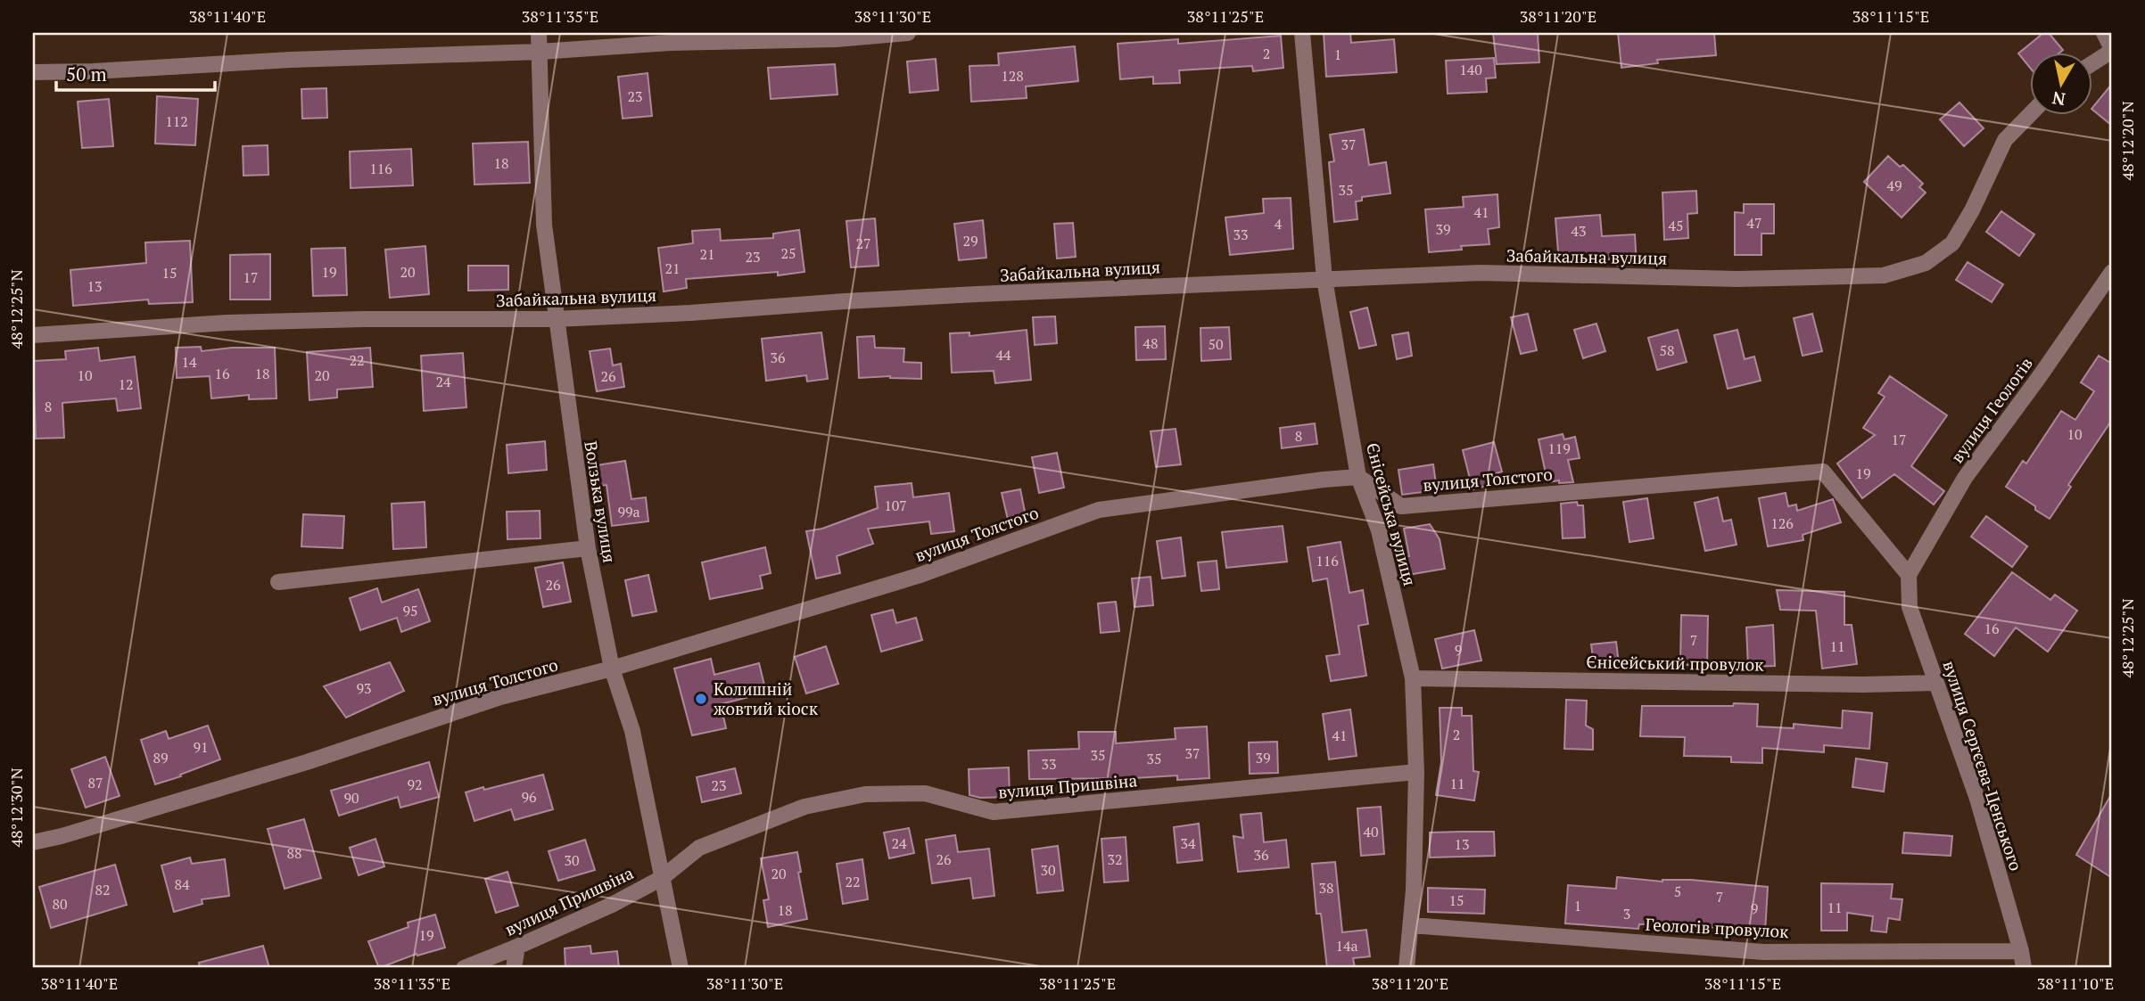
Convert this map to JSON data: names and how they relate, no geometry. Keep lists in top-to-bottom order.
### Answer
{
  "streets": {
    "street": [
      "Забайкальна вулиця",
      "вулиця Геологів",
      "вулиця Толстого",
      "Волзька вулиця",
      "Єнісейська вулиця",
      "Єнісейський провулок",
      "вулиця Сергєєва-Ценського",
      "вулиця Пришвіна",
      "Геологів провулок"
    ]
  },
  "crossings": [
    ["Забайкальна вулиця", "Волзька вулиця"],
    ["Забайкальна вулиця", "Єнісейська вулиця"],
    ["вулиця Геологів", "вулиця Толстого"],
    ["вулиця Геологів", "вулиця Сергєєва-Ценського"],
    ["вулиця Толстого", "Волзька вулиця"],
    ["вулиця Толстого", "Єнісейська вулиця"],
    ["вулиця Толстого", "вулиця Сергєєва-Ценського"],
    ["Волзька вулиця", "вулиця Пришвіна"],
    ["Єнісейська вулиця", "Єнісейський провулок"],
    ["Єнісейська вулиця", "вулиця Пришвіна"],
    ["Єнісейська вулиця", "Геологів провулок"],
    ["Єнісейський провулок", "вулиця Сергєєва-Ценського"],
    ["вулиця Сергєєва-Ценського", "Геологів провулок"]
  ],
  "places": ["Колишній жовтий кіоск"],
  "house_numbers": [
    "2",
    "1",
    "140",
    "128",
    "23",
    "112",
    "37",
    "18",
    "116",
    "49",
    "35",
    "41",
    "47",
    "4",
    "45",
    "39",
    "43",
    "33",
    "29",
    "27",
    "25",
    "21",
    "23",
    "21",
    "19",
    "20",
    "15",
    "17",
    "13",
    "48",
    "50",
    "58",
    "44",
    "36",
    "22",
    "14",
    "16",
    "18",
    "10",
    "20",
    "26",
    "24",
    "12",
    "8",
    "10",
    "8",
    "17",
    "119",
    "19",
    "107",
    "99а",
    "126",
    "116",
    "26",
    "95",
    "16",
    "7",
    "11",
    "9",
    "93",
    "2",
    "41",
    "91",
    "37",
    "35",
    "89",
    "39",
    "35",
    "33",
    "87",
    "11",
    "92",
    "23",
    "96",
    "90",
    "40",
    "24",
    "34",
    "13",
    "88",
    "36",
    "26",
    "32",
    "30",
    "30",
    "20",
    "22",
    "84",
    "38",
    "82",
    "5",
    "7",
    "15",
    "80",
    "1",
    "11",
    "9",
    "18",
    "3",
    "19",
    "14а"
  ],
  "scale_bar": "50 m",
  "north": "bottom",
  "coordinates": [
    "38°11'40\"E",
    "38°11'35\"E",
    "38°11'30\"E",
    "38°11'25\"E",
    "38°11'20\"E",
    "38°11'15\"E",
    "48°12'20\"N",
    "48°12'25\"N",
    "48°12'30\"N",
    "38°11'10\"E"
  ]
}
